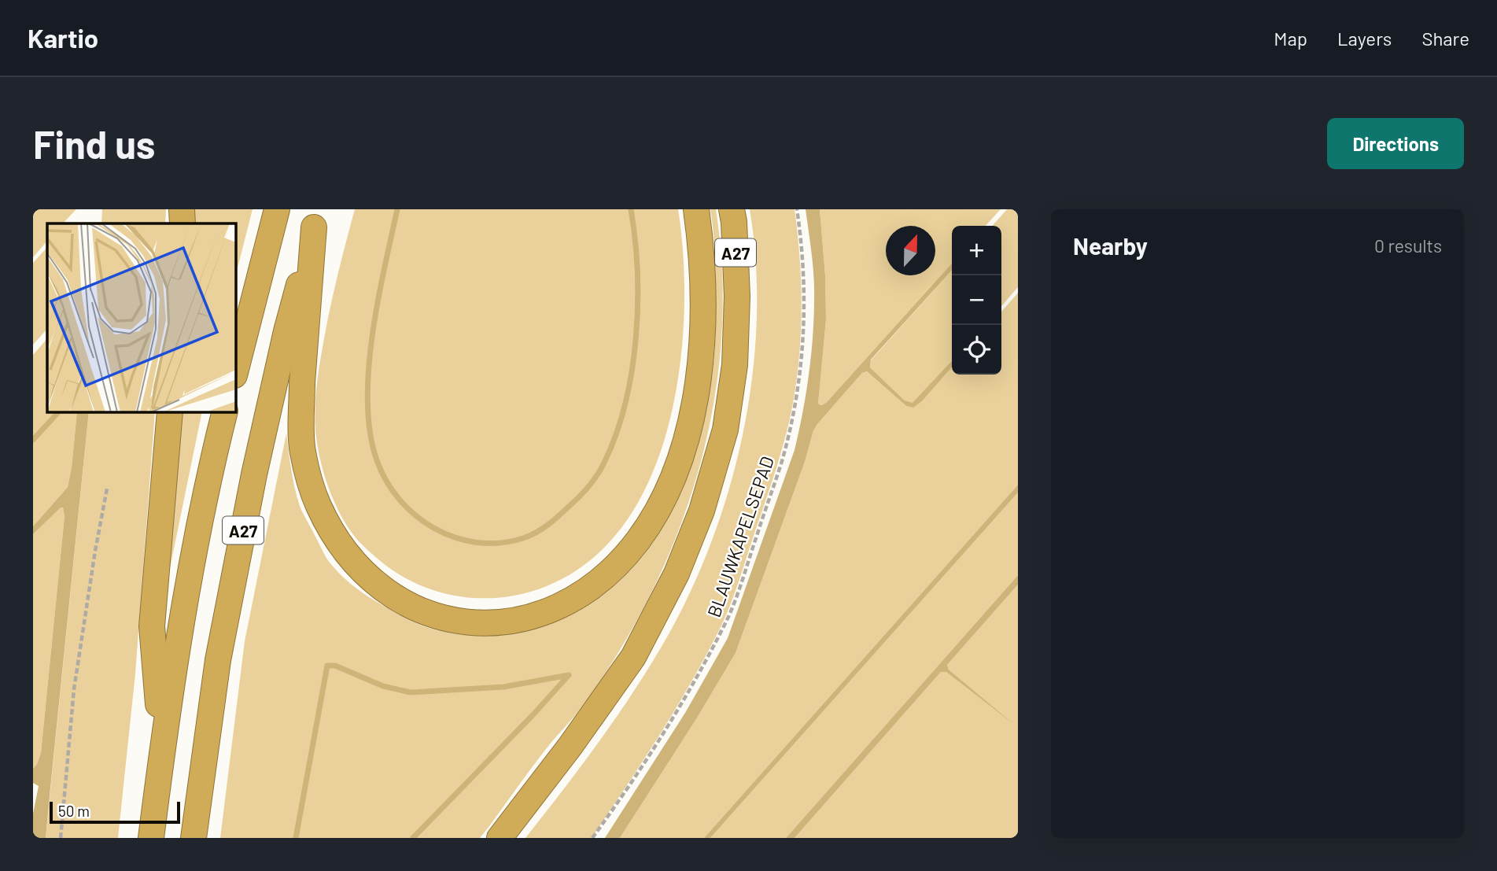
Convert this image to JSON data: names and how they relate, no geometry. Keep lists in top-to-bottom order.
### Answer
{
  "streets": {
    "highway": ["A27"],
    "path": ["BLAUWKAPELSEPAD"]
  },
  "scale_bar": "50 m",
  "north": "top",
  "page": {
    "header": "Kartio",
    "nav": ["Map", "Layers", "Share"],
    "buttons": "Directions",
    "title": "Find us",
    "heading": ["Nearby", "0 results"],
    "map_buttons": ["+", "−"],
    "scale": "50 m"
  }
}
